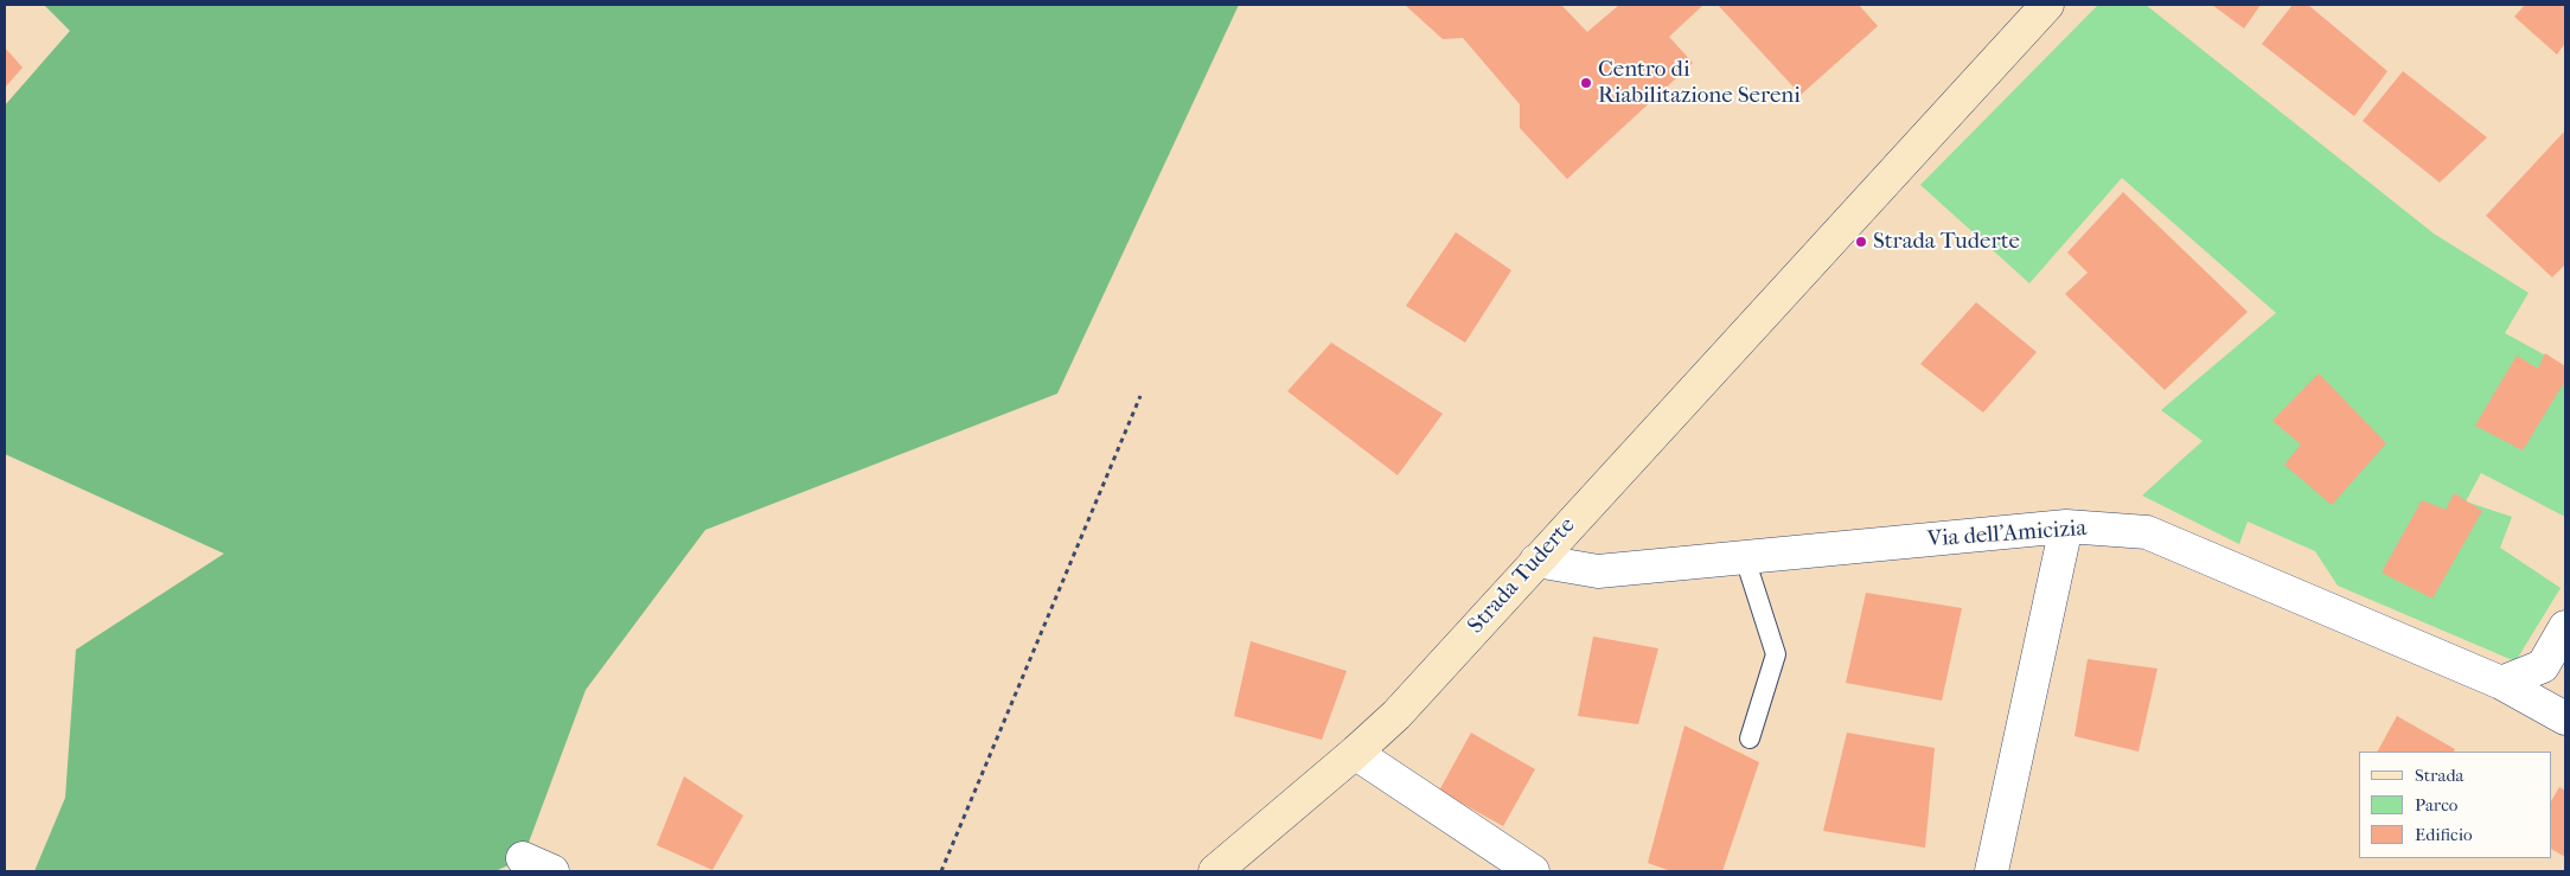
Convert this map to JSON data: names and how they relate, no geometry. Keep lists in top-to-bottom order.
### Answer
{
  "streets": {
    "main road": ["Strada Tuderte"],
    "street": ["Via dell'Amicizia"]
  },
  "crossings": [
    ["Via dell'Amicizia", "Strada Tuderte"]
  ],
  "places": ["Centro di Riabilitazione Sereni", "Strada Tuderte"],
  "legend": ["Strada", "Parco", "Edificio"]
}
